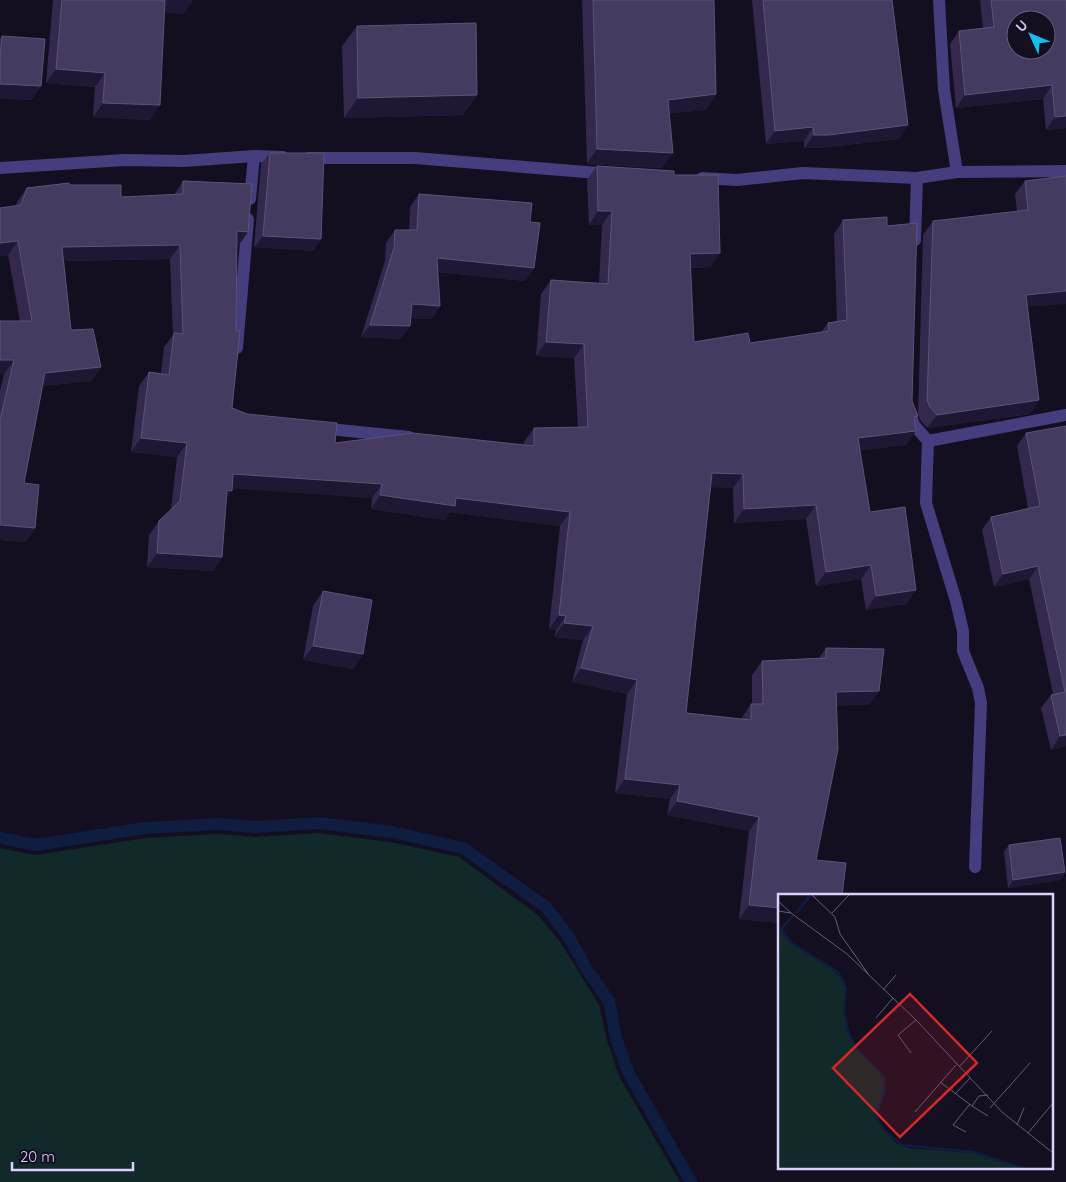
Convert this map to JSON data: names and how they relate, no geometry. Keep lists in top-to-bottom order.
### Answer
{
  "scale_bar": "20 m",
  "north": "top left"
}
